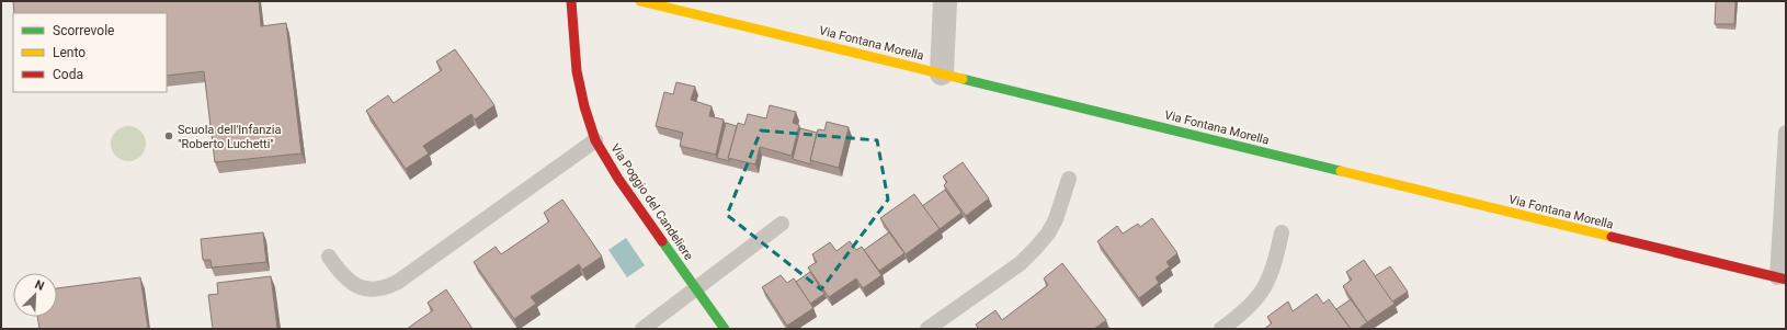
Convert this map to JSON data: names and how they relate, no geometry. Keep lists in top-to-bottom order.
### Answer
{
  "streets": {
    "street": ["Via Fontana Morella", "Via Poggio del Candeliere"]
  },
  "places": ["Scuola dell'Infanzia \"Roberto Luchetti\""],
  "legend": ["Scorrevole", "Lento", "Coda"],
  "north": "top right"
}
